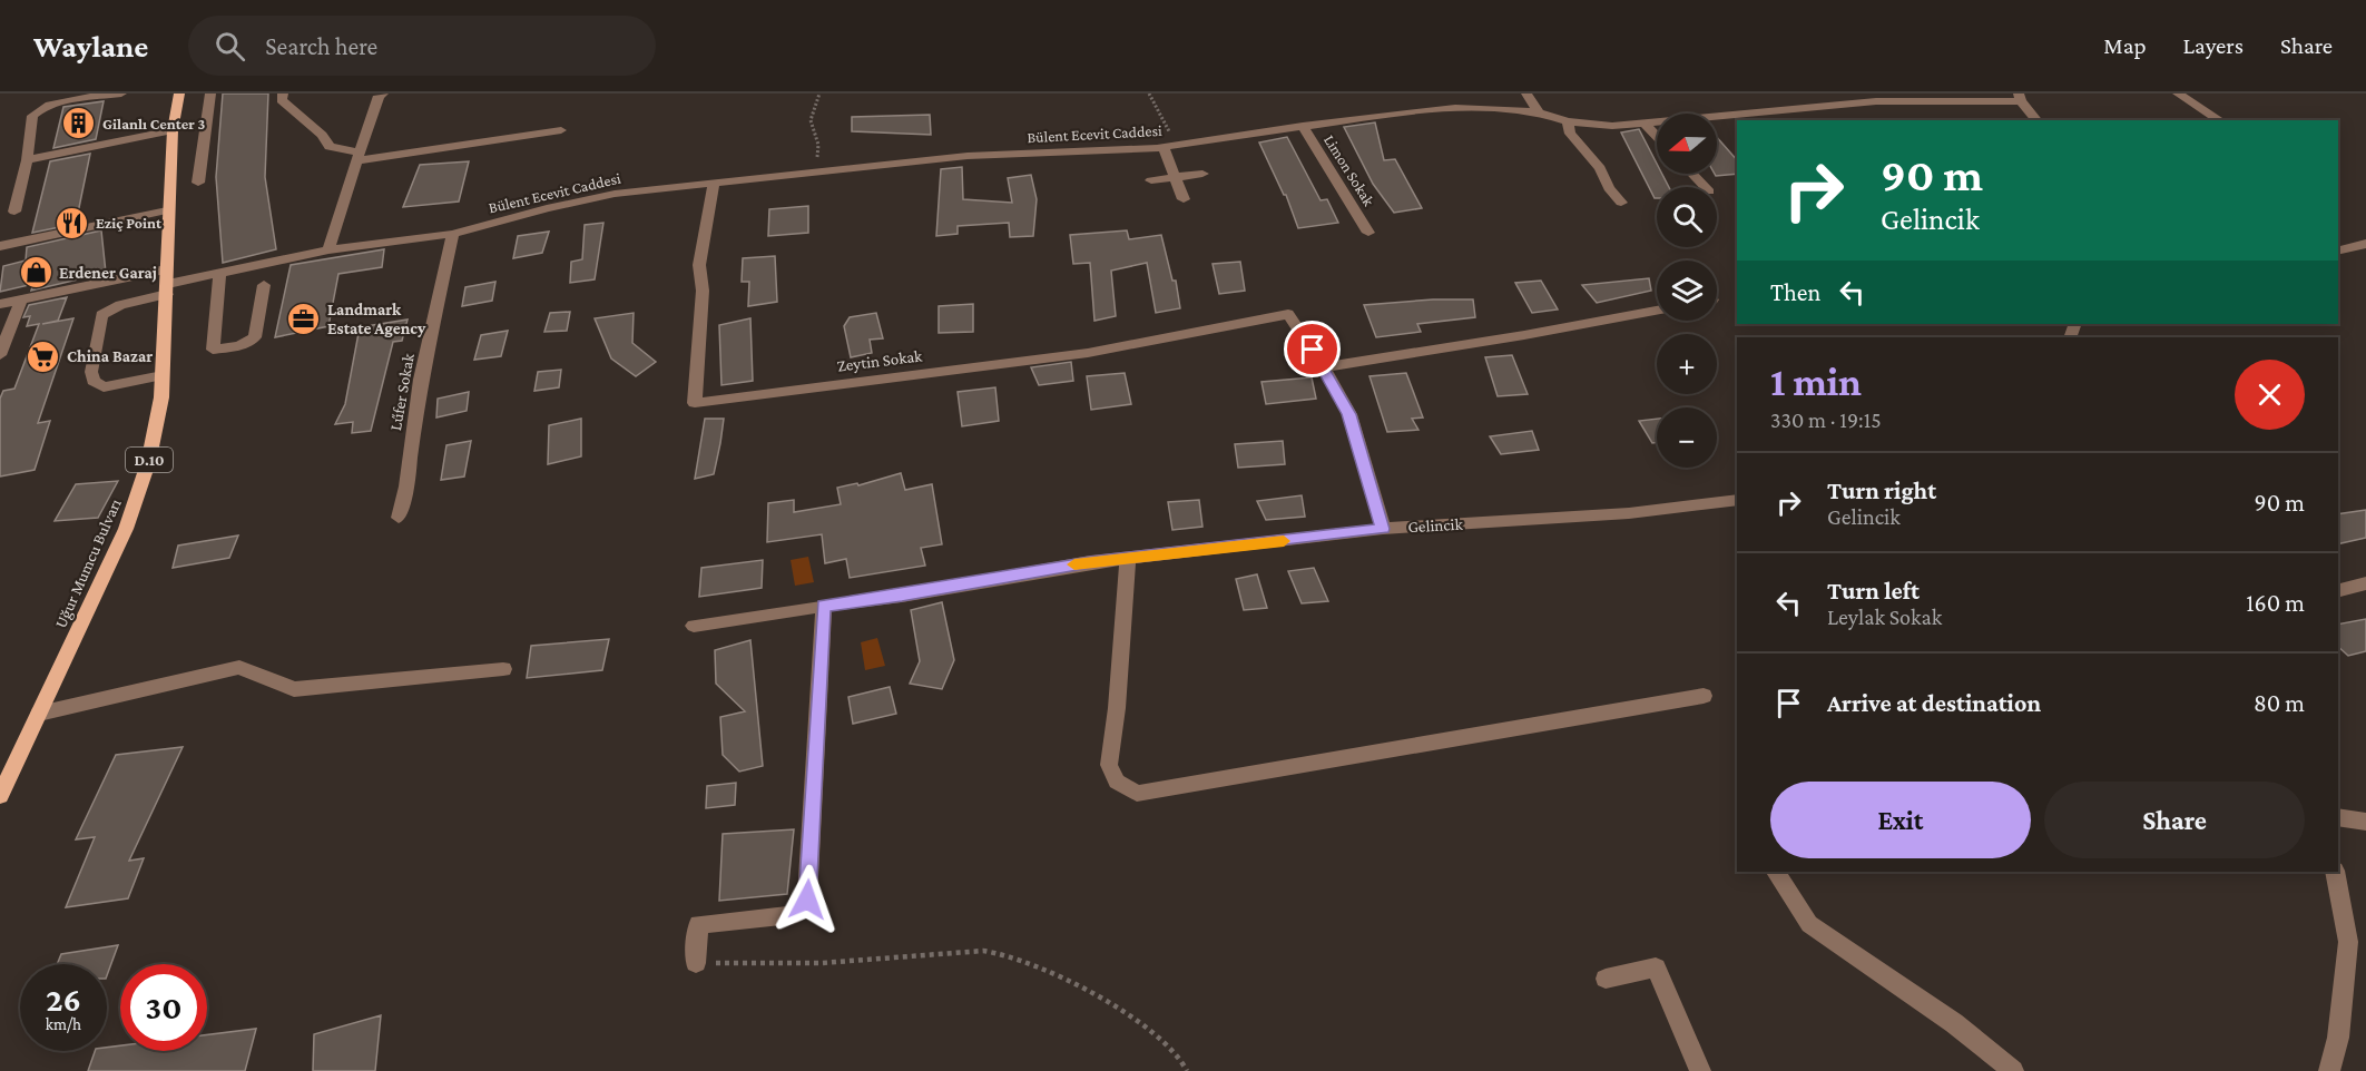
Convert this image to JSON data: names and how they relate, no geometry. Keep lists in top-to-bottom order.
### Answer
{
  "streets": {
    "main road": ["D.10", "Uğur Mumcu Bulvarı"],
    "street": [
      "Bülent Ecevit Caddesi",
      "Limon Sokak",
      "Zeytin Sokak",
      "Lűfer Sokak",
      "Gelincik"
    ]
  },
  "crossings": [
    ["Bülent Ecevit Caddesi", "Limon Sokak"],
    ["Bülent Ecevit Caddesi", "Zeytin Sokak"],
    ["Bülent Ecevit Caddesi", "Lűfer Sokak"],
    ["Bülent Ecevit Caddesi", "Uğur Mumcu Bulvarı"]
  ],
  "places": {
    "building": ["Gilanlı Center 3"],
    "restaurant": ["Eziç Point"],
    "shop": ["Erdener Garaj"],
    "office": ["Landmark Estate Agency"],
    "supermarket": ["China Bazar"]
  },
  "north": "left",
  "page": {
    "header": "Waylane",
    "search": "Search here",
    "nav": ["Map", "Layers", "Share"],
    "map_buttons": ["+", "−"],
    "turn": ["90 m", "Gelincik"],
    "then": "Then",
    "heading": ["1 min", "330 m · 19:15"],
    "list": [
      {
        "name": "Turn right",
        "note": "Gelincik",
        "value": "90 m"
      },
      {
        "name": "Turn left",
        "note": "Leylak Sokak",
        "value": "160 m"
      },
      {
        "name": "Arrive at destination",
        "value": "80 m"
      }
    ],
    "buttons": ["Exit", "Share"],
    "speed": "26 km/h",
    "limit": "30"
  }
}
